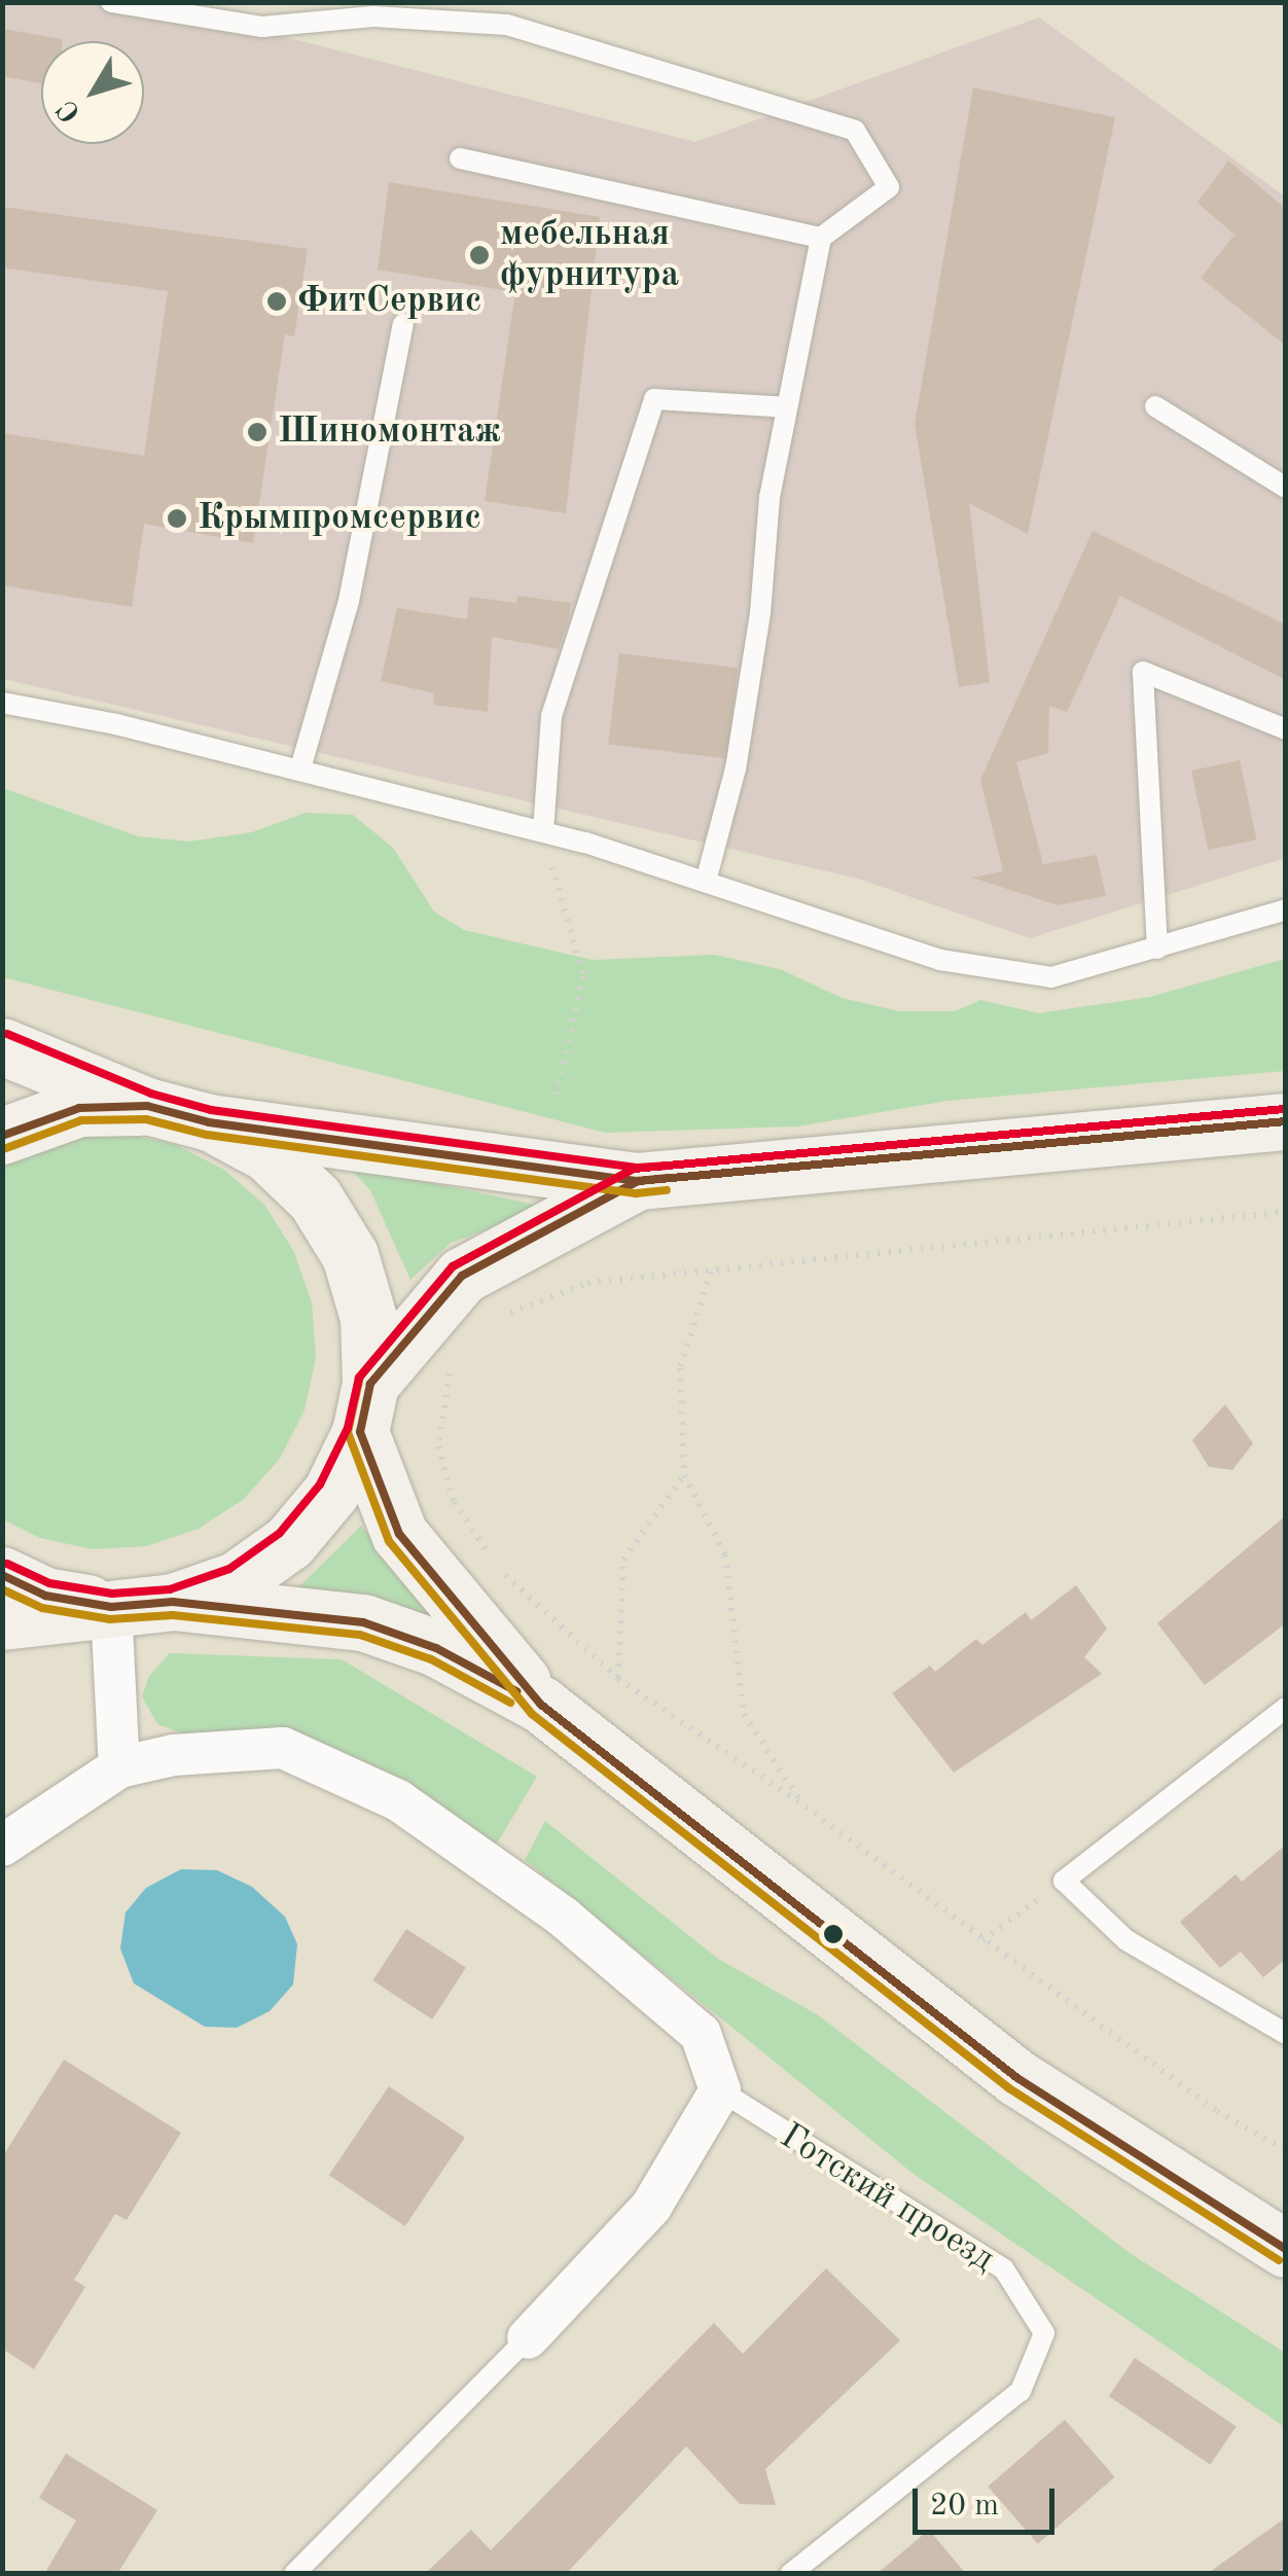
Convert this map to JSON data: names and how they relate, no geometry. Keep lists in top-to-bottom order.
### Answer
{
  "streets": {
    "lane": ["Готский проезд"]
  },
  "places": [
    "мебельная фурнитура",
    "ФитСервис",
    "Шиномонтаж",
    "Крымпромсервис"
  ],
  "scale_bar": "20 m",
  "north": "bottom left"
}
